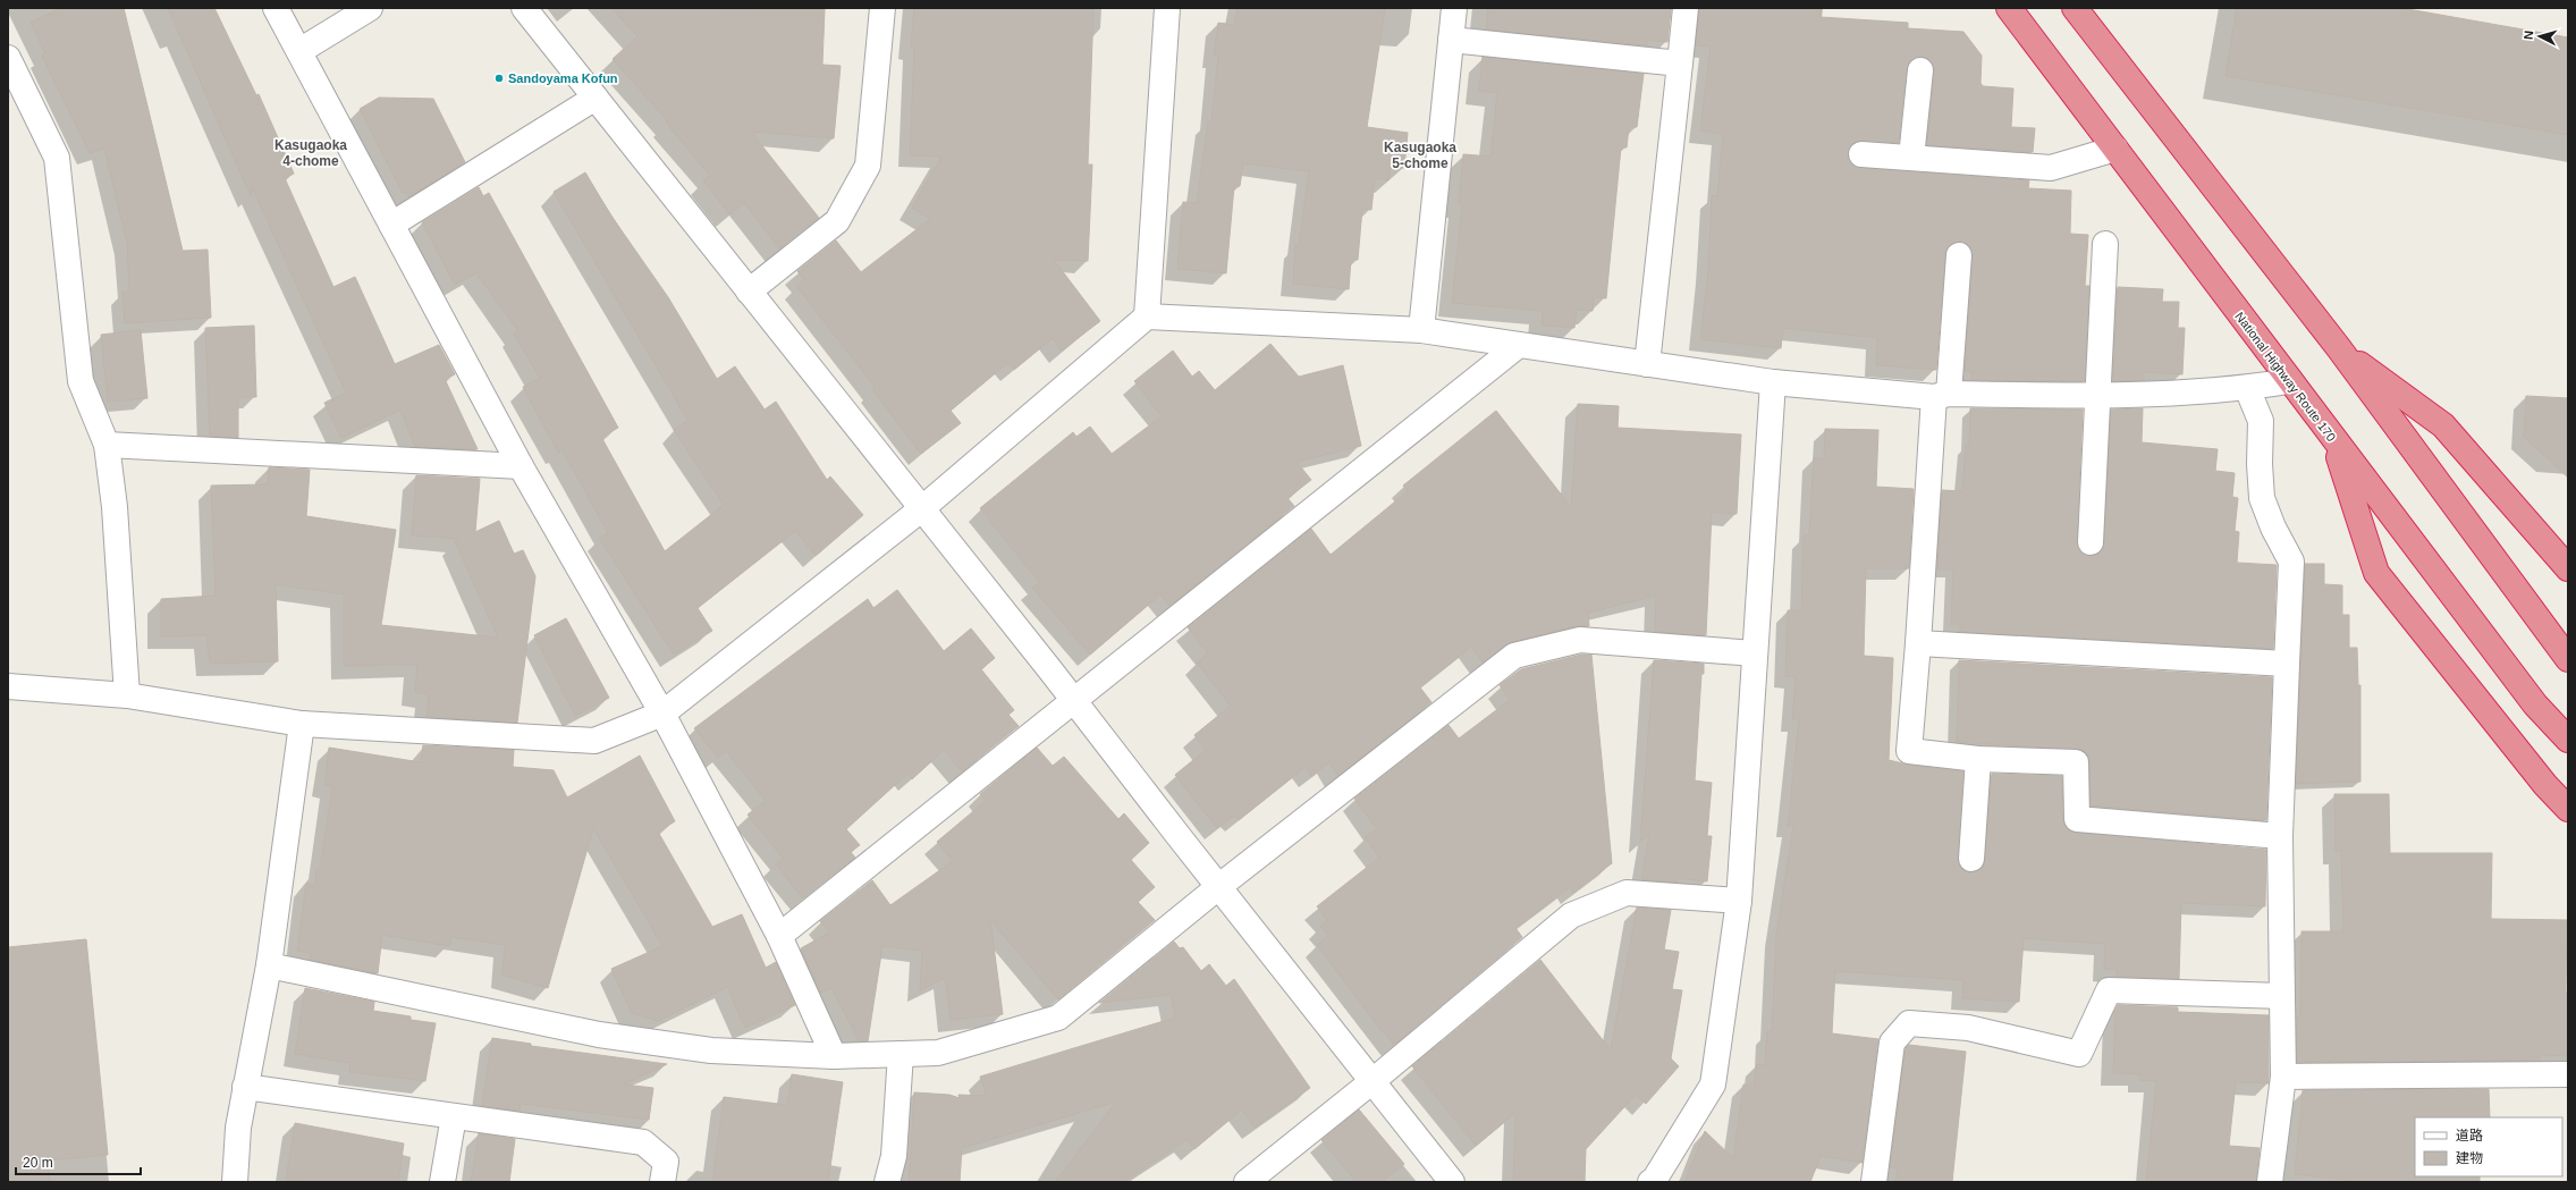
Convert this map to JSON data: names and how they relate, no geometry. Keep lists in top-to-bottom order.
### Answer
{
  "streets": {
    "highway": ["National Highway Route 170"]
  },
  "districts": ["Kasugaoka 4-chome", "Kasugaoka 5-chome"],
  "places": ["Sandoyama Kofun"],
  "legend": ["道路", "建物"],
  "scale_bar": "20 m",
  "north": "left"
}
